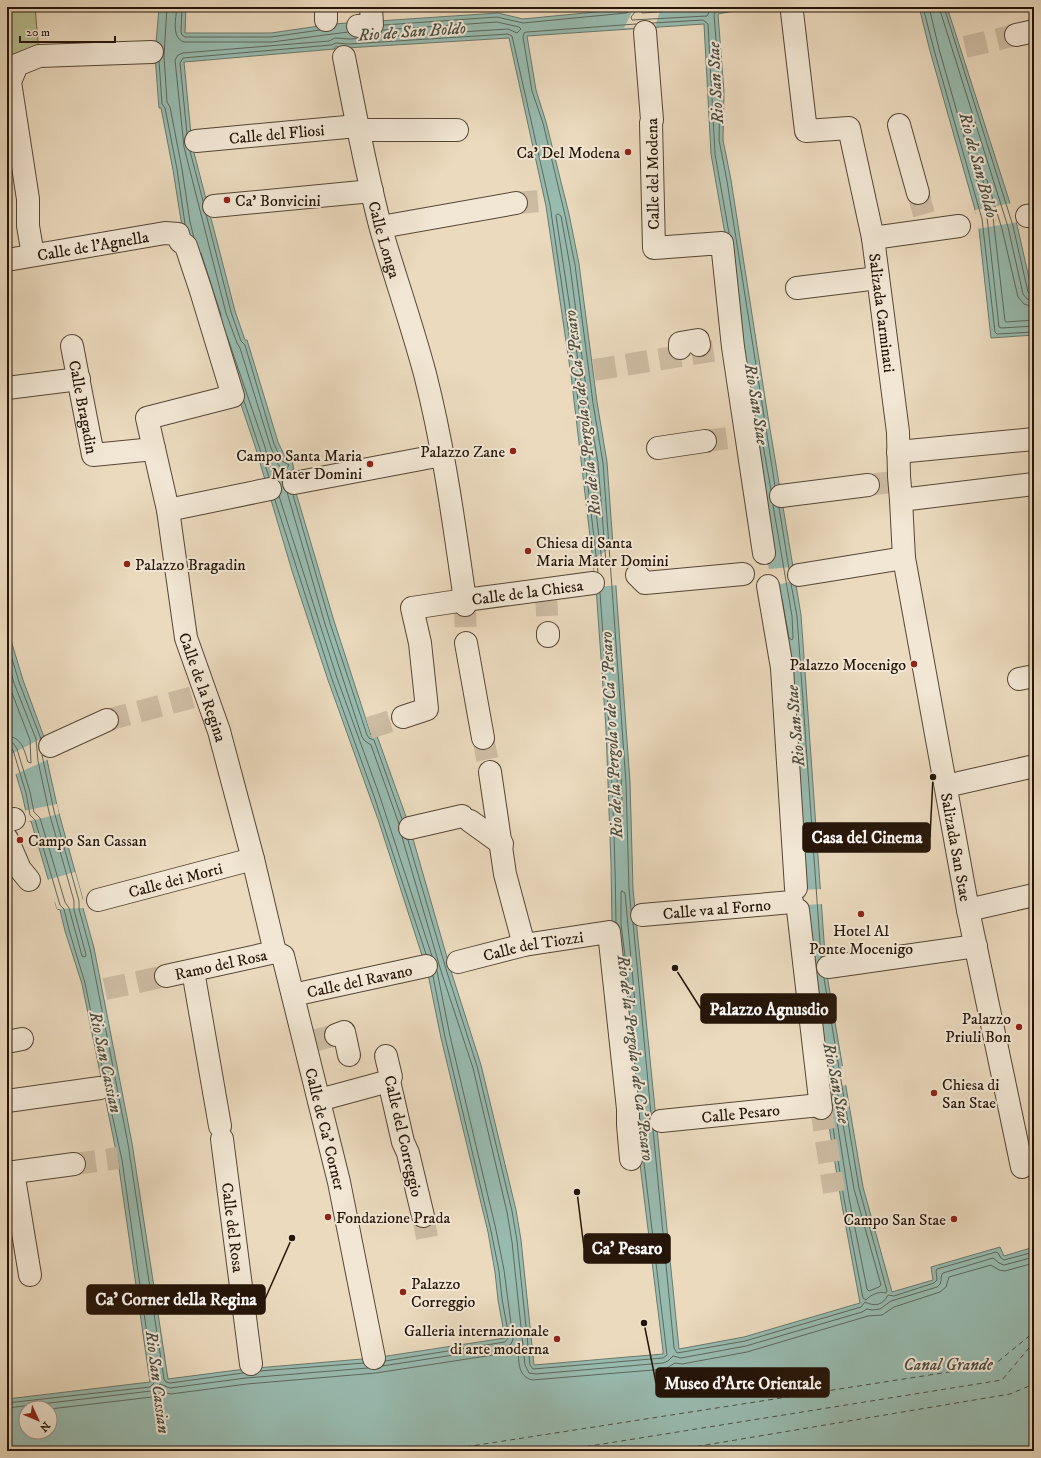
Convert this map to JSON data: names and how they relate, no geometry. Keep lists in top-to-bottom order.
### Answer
{
  "streets": {
    "street": [
      "Calle del Fliosi",
      "Calle del Modena",
      "Calle Longa",
      "Calle de l'Agnella",
      "Salizada Carminati",
      "Calle Bragadin",
      "Calle de la Chiesa",
      "Calle de la Regina",
      "Salizada San Stae",
      "Calle dei Morti",
      "Calle va al Forno",
      "Calle del Tiozzi",
      "Ramo del Rosa",
      "Calle del Ravano",
      "Calle Pesaro",
      "Calle de Ca' Corner",
      "Calle del Correggio",
      "Calle del Rosa"
    ]
  },
  "crossings": [
    ["Calle del Fliosi", "Calle Longa"],
    ["Calle Longa", "Calle de la Chiesa"],
    ["Calle de l'Agnella", "Calle de la Regina"],
    ["Salizada Carminati", "Salizada San Stae"],
    ["Calle Bragadin", "Calle de la Regina"],
    ["Calle de la Regina", "Calle dei Morti"],
    ["Calle de la Regina", "Ramo del Rosa"],
    ["Calle de la Regina", "Calle de Ca' Corner"],
    ["Calle va al Forno", "Calle Pesaro"],
    ["Ramo del Rosa", "Calle de Ca' Corner"],
    ["Ramo del Rosa", "Calle del Rosa"],
    ["Calle del Ravano", "Calle de Ca' Corner"]
  ],
  "water": [
    "Rio de San Boldo",
    "Rio San Stae",
    "Rio de la Pergola o de Ca' Pesaro",
    "Rio San Cassian",
    "Canal Grande"
  ],
  "places": [
    "Ca' Del Modena",
    "Ca' Bonvicini",
    "Palazzo Zane",
    "Campo Santa Maria Mater Domini",
    "Chiesa di Santa Maria Mater Domini",
    "Palazzo Bragadin",
    "Palazzo Mocenigo",
    "Casa del Cinema",
    "Campo San Cassan",
    "Hotel Al Ponte Mocenigo",
    "Palazzo Agnusdio",
    "Palazzo Priuli Bon",
    "Chiesa di San Stae",
    "Ca' Pesaro",
    "Fondazione Prada",
    "Campo San Stae",
    "Ca' Corner della Regina",
    "Palazzo Correggio",
    "Museo d'Arte Orientale",
    "Galleria internazionale di arte moderna"
  ],
  "scale_bar": "20 m",
  "north": "bottom right"
}
